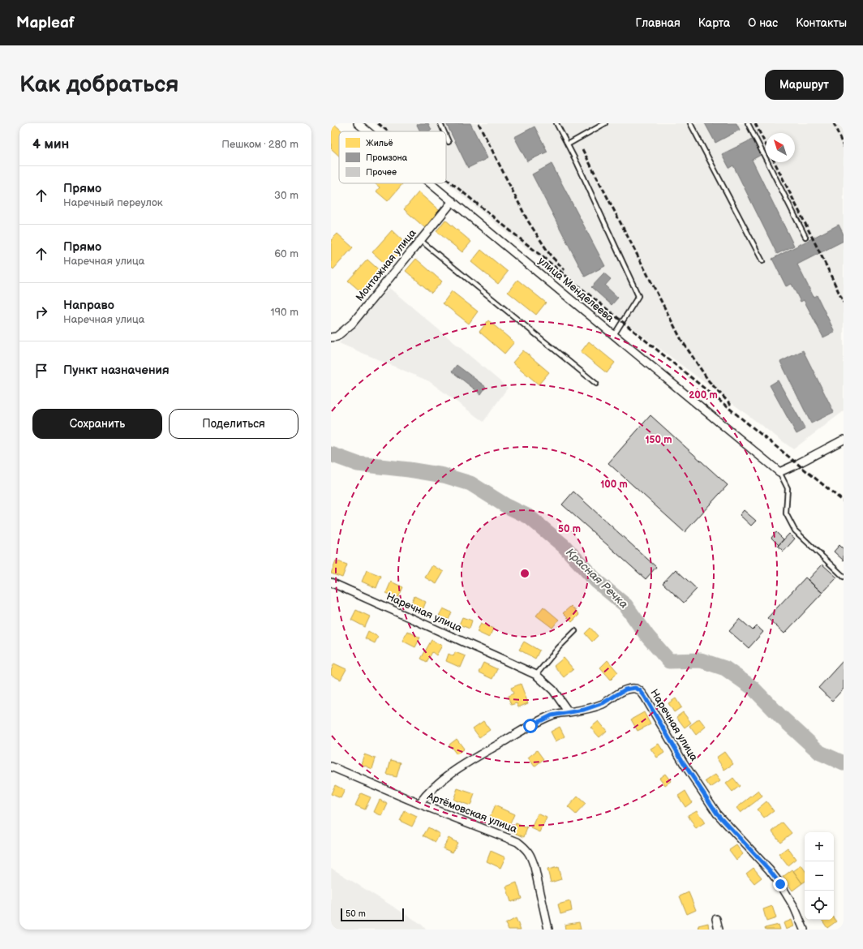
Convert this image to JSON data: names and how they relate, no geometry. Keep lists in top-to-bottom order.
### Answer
{
  "streets": {
    "street": [
      "Монтажная улица",
      "улица Менделеева",
      "Наречная улица",
      "Артёмовская улица"
    ]
  },
  "crossings": [
    ["Монтажная улица", "улица Менделеева"]
  ],
  "water": ["Красная Речка"],
  "legend": ["Жильё", "Промзона", "Прочее"],
  "scale_bar": "50 m",
  "north": "top left",
  "page": {
    "header": "Mapleaf",
    "nav": [
      "Главная",
      "Карта",
      "О нас",
      "Контакты"
    ],
    "buttons": [
      "Маршрут",
      ["Сохранить", "Поделиться"]
    ],
    "title": "Как добраться",
    "heading": ["4 мин", "Пешком · 280 m"],
    "list": [
      ["Прямо", "Наречный переулок", "30 m"],
      ["Прямо", "Наречная улица", "60 m"],
      ["Направо", "Наречная улица", "190 m"],
      "Пункт назначения"
    ],
    "map_buttons": ["+", "−"],
    "scale": "50 m"
  },
  "rings": [
    "200 m",
    "150 m",
    "100 m",
    "50 m"
  ]
}
